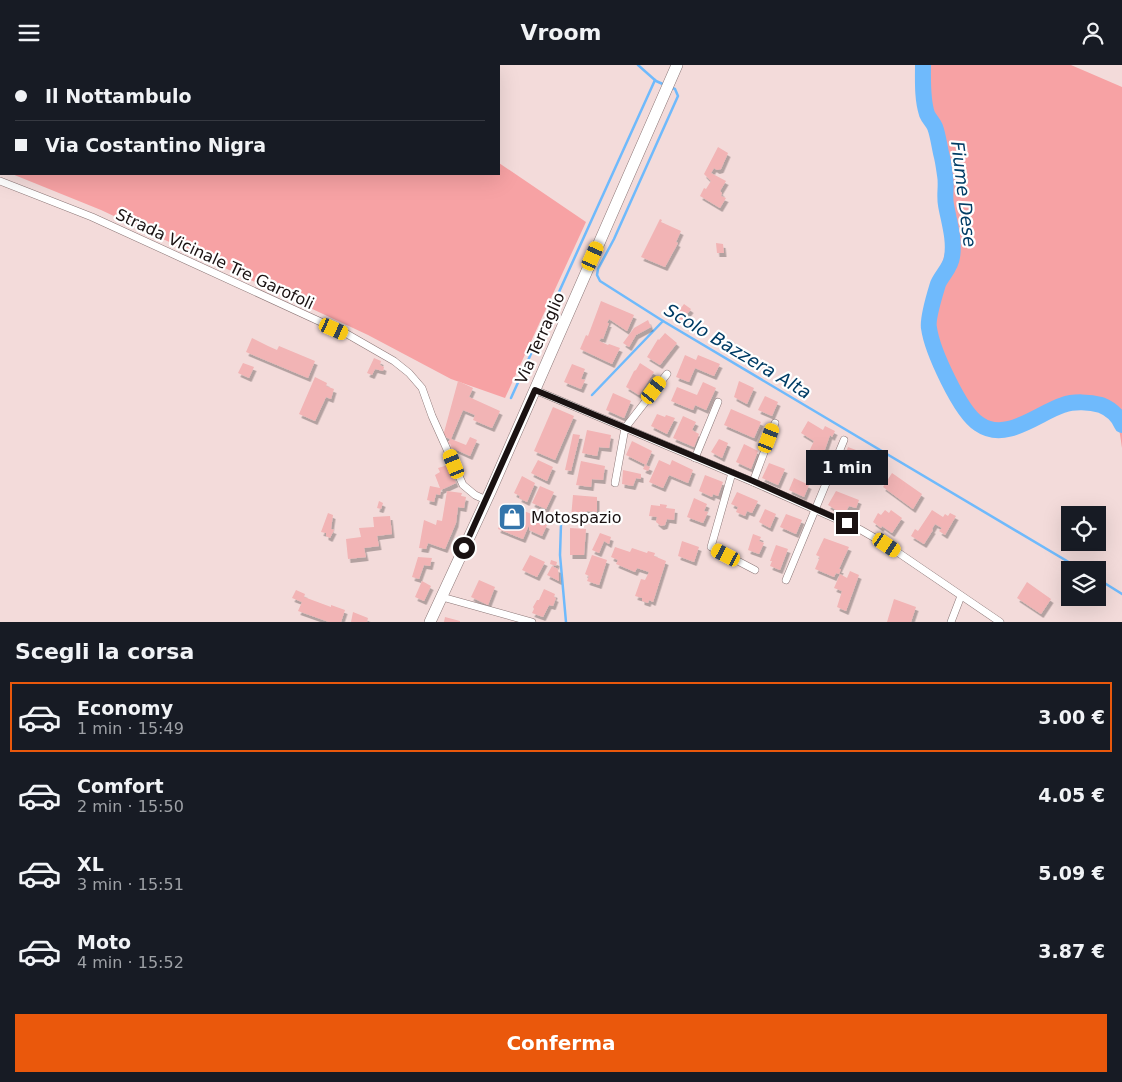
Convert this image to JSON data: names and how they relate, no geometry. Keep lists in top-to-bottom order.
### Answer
{
  "streets": {
    "main road": ["Via Terraglio"],
    "street": ["Strada Vicinale Tre Garofoli"]
  },
  "crossings": [
    ["Strada Vicinale Tre Garofoli", "Via Terraglio"]
  ],
  "water": ["Fiume Dese", "Scolo Bazzera Alta"],
  "places": {
    "shop": ["Motospazio"]
  },
  "page": {
    "header": "Vroom",
    "banner": ["Il Nottambulo", "Via Costantino Nigra"],
    "bubble": "1 min",
    "heading": "Scegli la corsa",
    "list": [
      {
        "name": "Economy",
        "note": "1 min · 15:49",
        "value": "3.00 €"
      },
      {
        "name": "Comfort",
        "note": "2 min · 15:50",
        "value": "4.05 €"
      },
      {
        "name": "XL",
        "note": "3 min · 15:51",
        "value": "5.09 €"
      },
      {
        "name": "Moto",
        "note": "4 min · 15:52",
        "value": "3.87 €"
      }
    ],
    "buttons": "Conferma"
  }
}
